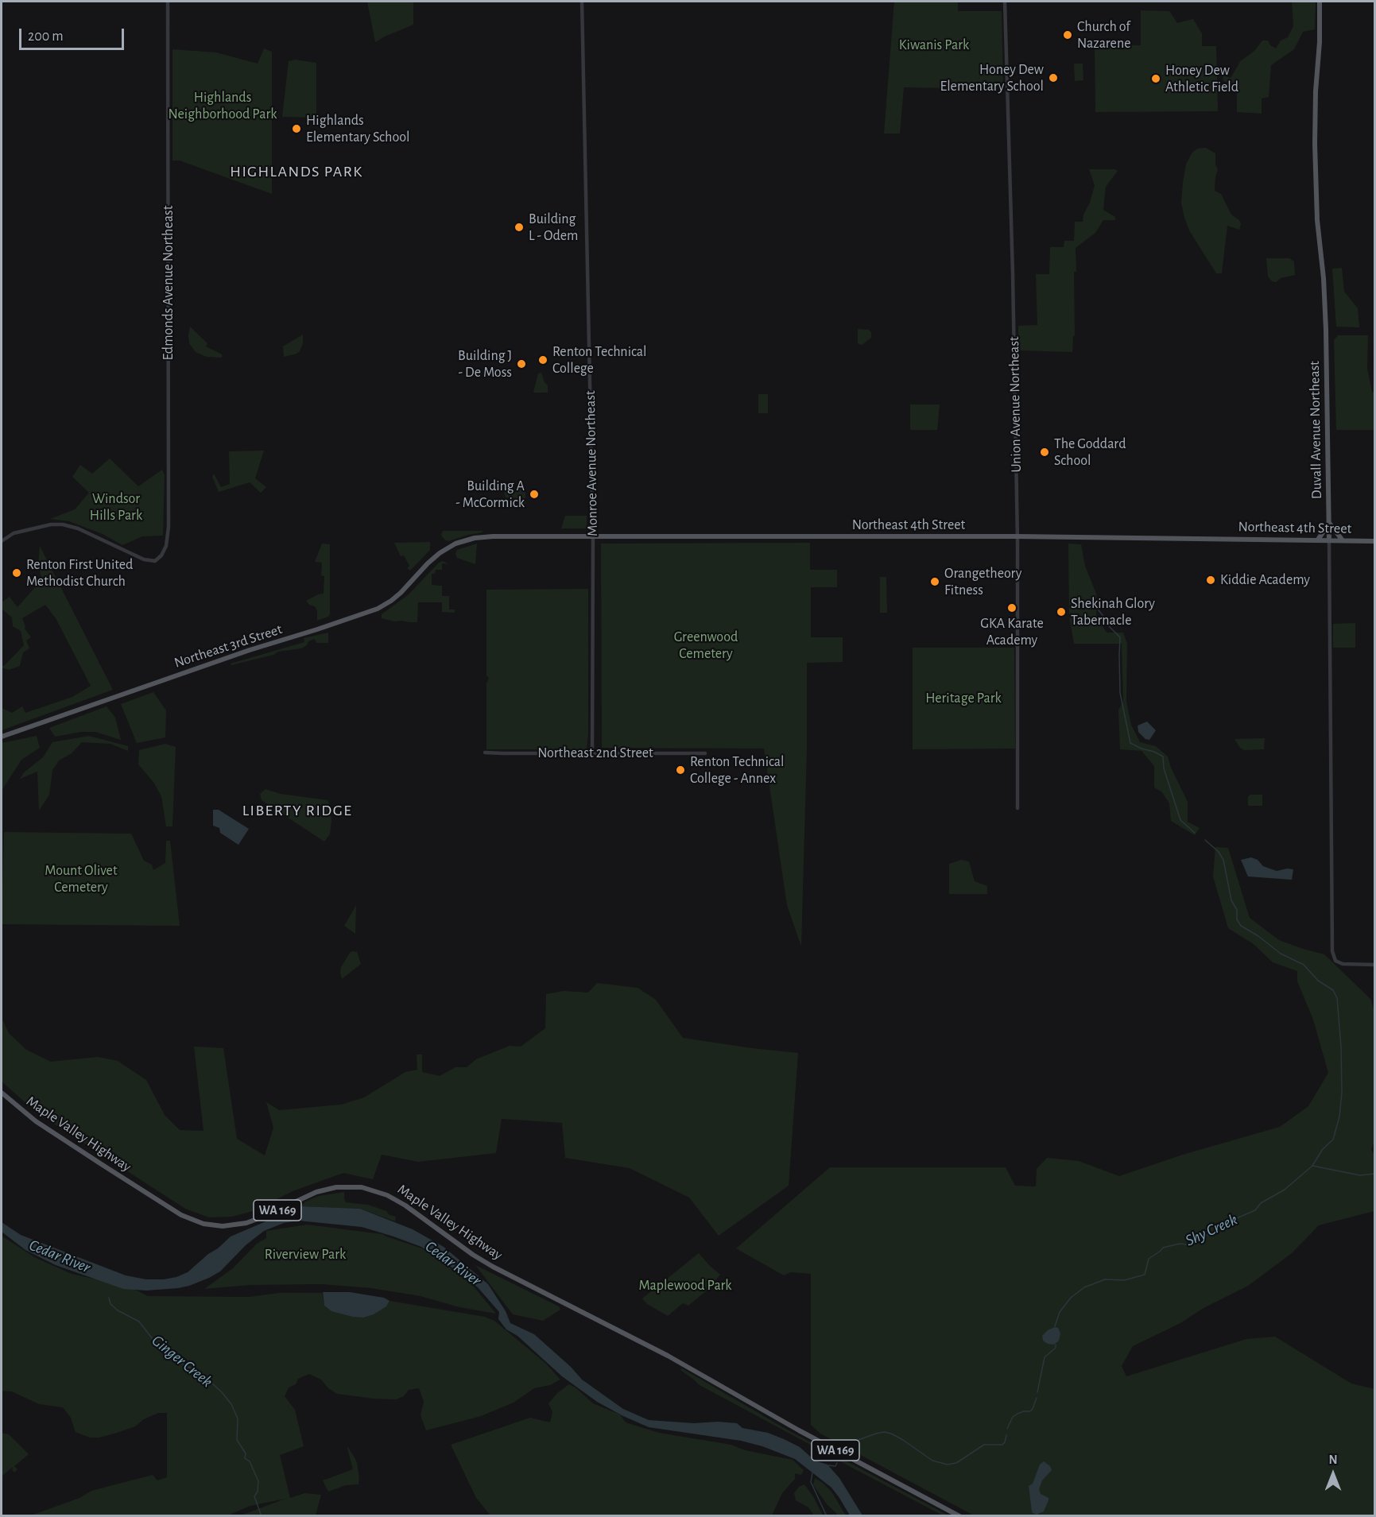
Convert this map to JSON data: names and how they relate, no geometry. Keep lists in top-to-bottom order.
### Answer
{
  "streets": {
    "main road": [
      "Duvall Avenue Northeast",
      "Northeast 4th Street",
      "Northeast 3rd Street",
      "Maple Valley Highway",
      "WA 169"
    ],
    "street": [
      "Edmonds Avenue Northeast",
      "Union Avenue Northeast",
      "Monroe Avenue Northeast",
      "Northeast 2nd Street"
    ]
  },
  "crossings": [
    ["Union Avenue Northeast", "Northeast 4th Street"],
    ["Duvall Avenue Northeast", "Northeast 4th Street"],
    ["Monroe Avenue Northeast", "Northeast 4th Street"],
    ["Monroe Avenue Northeast", "Northeast 2nd Street"],
    ["Northeast 4th Street", "Northeast 3rd Street"]
  ],
  "districts": ["HIGHLANDS PARK", "LIBERTY RIDGE"],
  "water": ["Shy Creek", "Cedar River", "Ginger Creek"],
  "parks": [
    "Kiwanis Park",
    "Highlands Neighborhood Park",
    "Windsor Hills Park",
    "Greenwood Cemetery",
    "Heritage Park",
    "Mount Olivet Cemetery",
    "Riverview Park",
    "Maplewood Park"
  ],
  "places": [
    "Church of Nazarene",
    "Honey Dew Elementary School",
    "Honey Dew Athletic Field",
    "Highlands Elementary School",
    "Building L - Odem",
    "Renton Technical College",
    "Building J - De Moss",
    "The Goddard School",
    "Building A - McCormick",
    "Renton First United Methodist Church",
    "Kiddie Academy",
    "Orangetheory Fitness",
    "GKA Karate Academy",
    "Shekinah Glory Tabernacle",
    "Renton Technical College - Annex"
  ],
  "scale_bar": "200 m",
  "north": "top"
}
